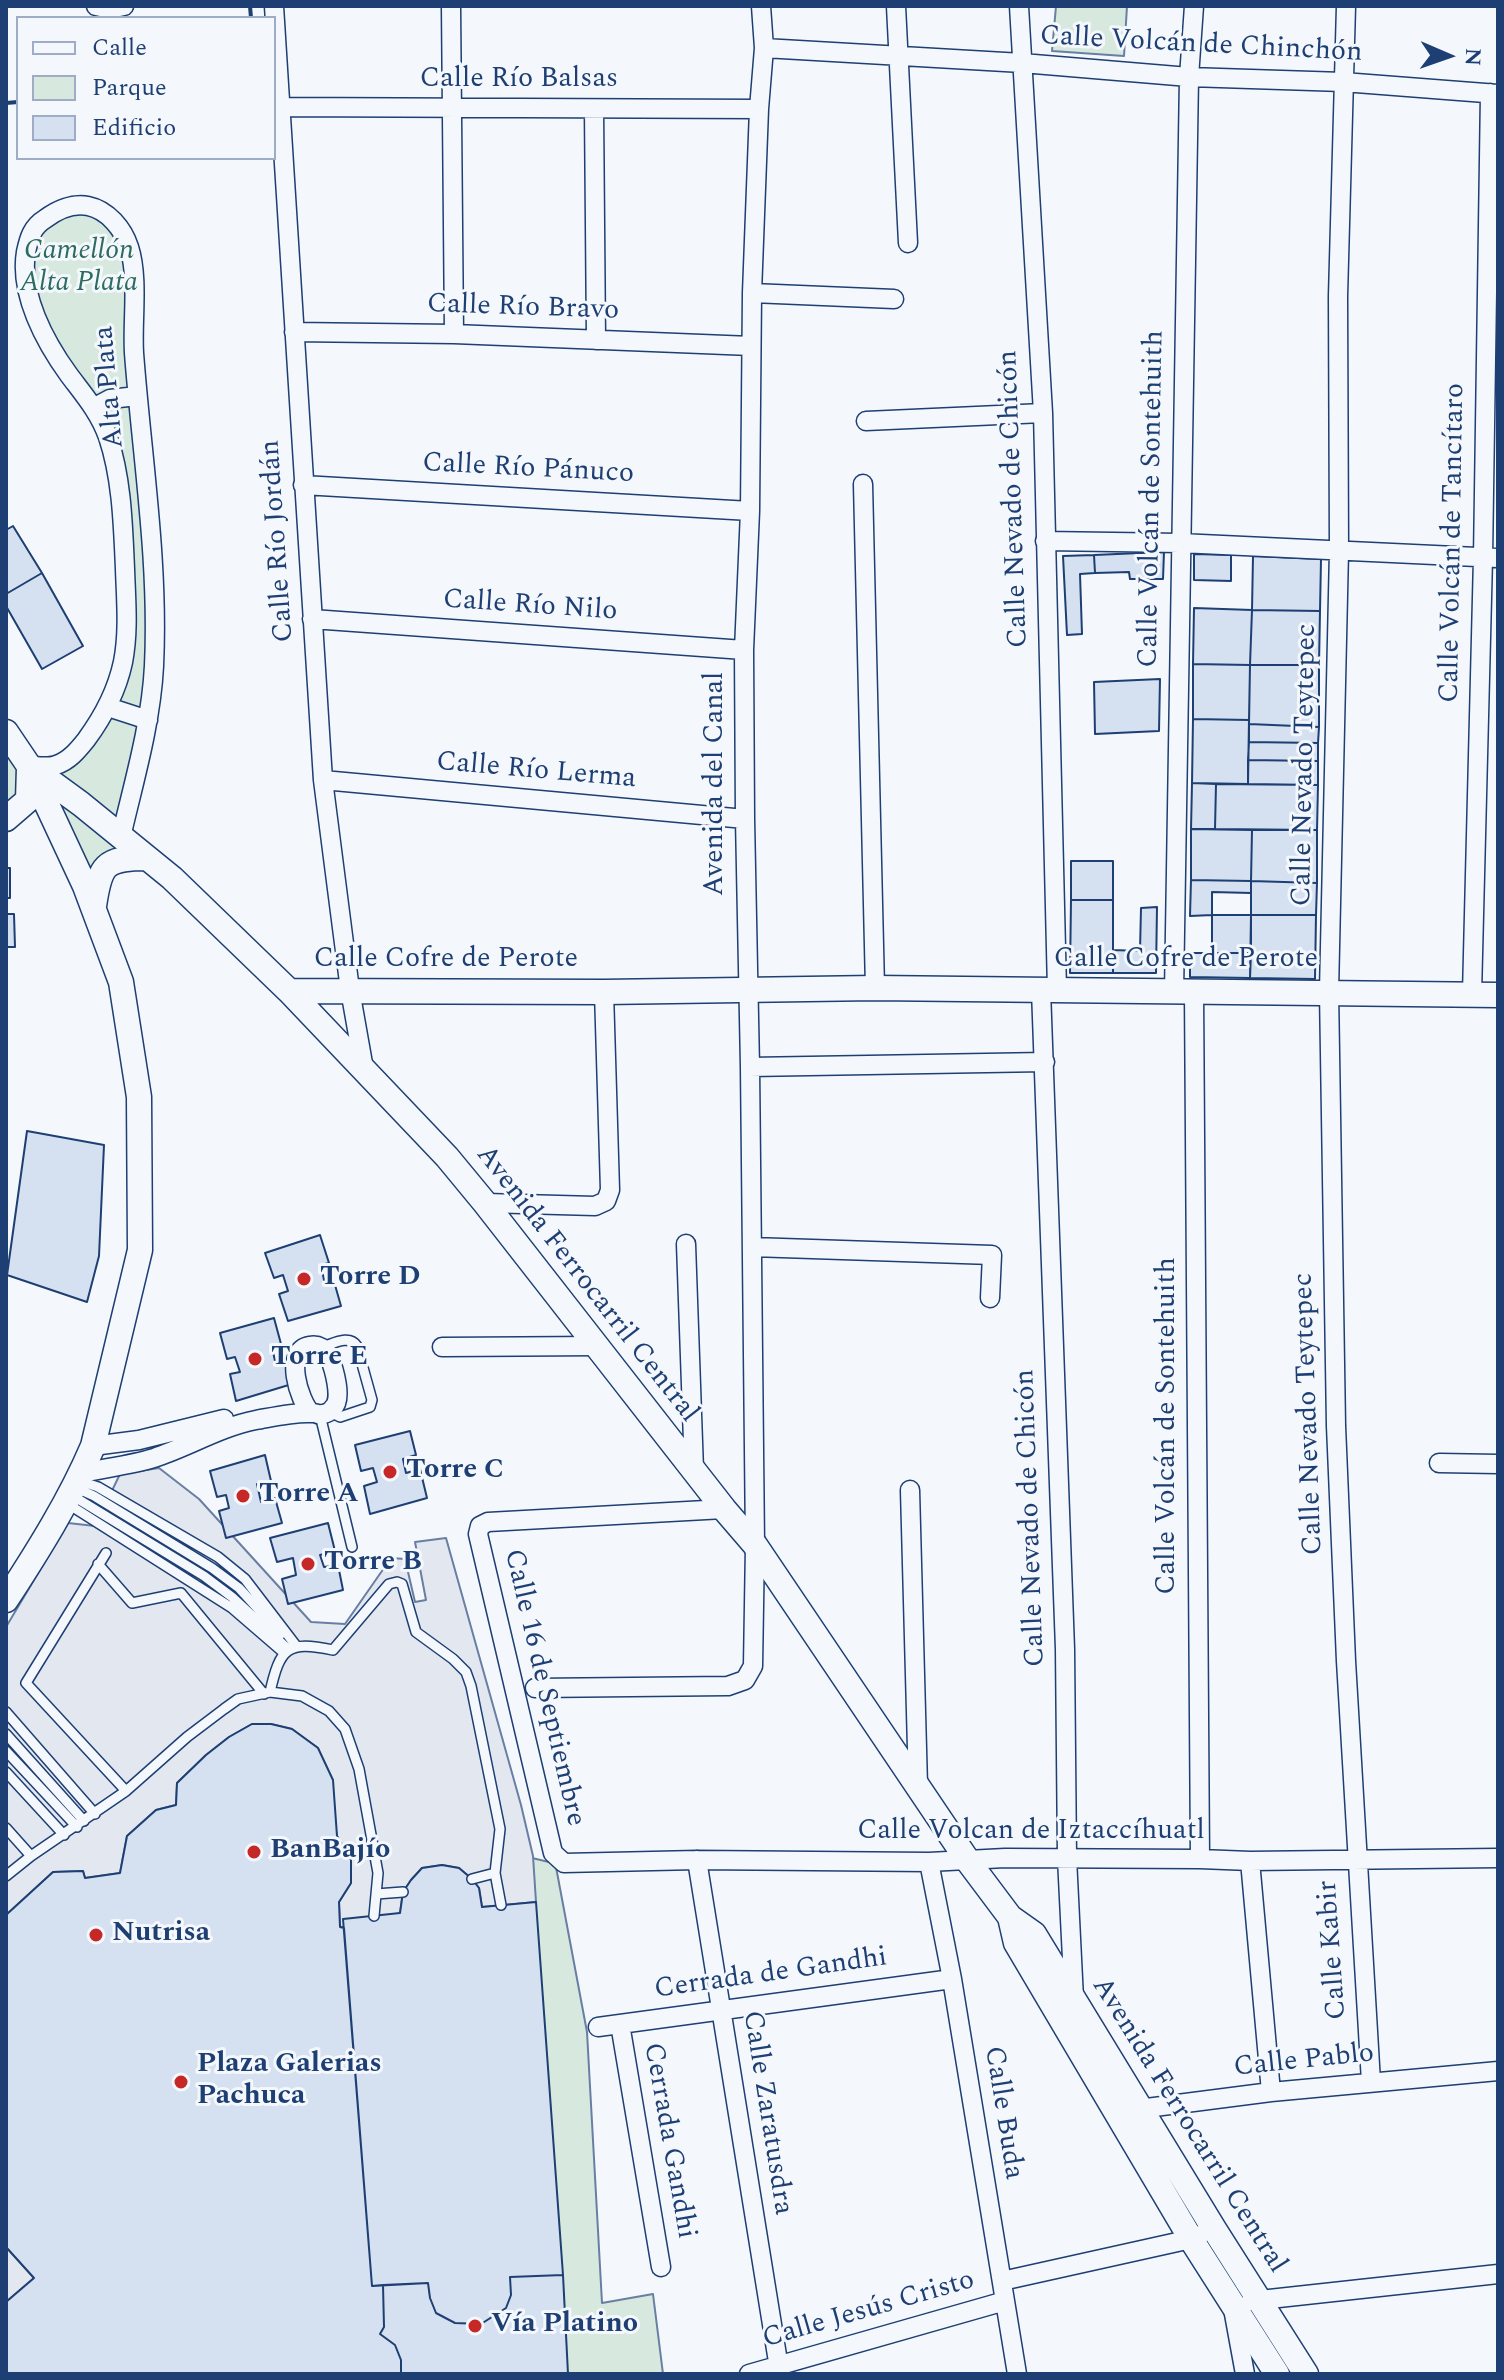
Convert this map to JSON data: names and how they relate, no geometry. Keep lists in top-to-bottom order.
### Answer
{
  "streets": {
    "street": [
      "Calle Volcán de Chinchón",
      "Calle Río Balsas",
      "Calle Río Bravo",
      "Alta Plata",
      "Calle Río Pánuco",
      "Calle Nevado de Chicón",
      "Calle Volcán de Sontehuith",
      "Calle Río Jordán",
      "Calle Volcán de Tancítaro",
      "Calle Río Nilo",
      "Calle Nevado Teytepec",
      "Calle Río Lerma",
      "Avenida del Canal",
      "Calle Cofre de Perote",
      "Avenida Ferrocarril Central",
      "Calle 16 de Septiembre",
      "Calle Volcan de Iztaccíhuatl",
      "Calle Kabir",
      "Cerrada de Gandhi",
      "Calle Pablo",
      "Calle Zaratusdra",
      "Calle Buda",
      "Cerrada Gandhi",
      "Calle Jesús Cristo"
    ]
  },
  "crossings": [
    ["Calle Volcán de Chinchón", "Calle Nevado de Chicón"],
    ["Calle Volcán de Chinchón", "Calle Volcán de Sontehuith"],
    ["Calle Volcán de Chinchón", "Calle Volcán de Tancítaro"],
    ["Calle Volcán de Chinchón", "Calle Nevado Teytepec"],
    ["Calle Volcán de Chinchón", "Avenida del Canal"],
    ["Calle Río Balsas", "Calle Río Jordán"],
    ["Calle Río Balsas", "Avenida del Canal"],
    ["Calle Río Bravo", "Calle Río Jordán"],
    ["Calle Río Bravo", "Avenida del Canal"],
    ["Alta Plata", "Avenida Ferrocarril Central"],
    ["Calle Río Pánuco", "Calle Río Jordán"],
    ["Calle Río Pánuco", "Avenida del Canal"],
    ["Calle Nevado de Chicón", "Calle Cofre de Perote"],
    ["Calle Nevado de Chicón", "Avenida Ferrocarril Central"],
    ["Calle Nevado de Chicón", "Calle Volcan de Iztaccíhuatl"],
    ["Calle Volcán de Sontehuith", "Calle Cofre de Perote"],
    ["Calle Volcán de Sontehuith", "Calle Volcan de Iztaccíhuatl"],
    ["Calle Río Jordán", "Calle Río Nilo"],
    ["Calle Río Jordán", "Calle Río Lerma"],
    ["Calle Río Jordán", "Calle Cofre de Perote"],
    ["Calle Río Jordán", "Avenida Ferrocarril Central"],
    ["Calle Volcán de Tancítaro", "Calle Cofre de Perote"],
    ["Calle Río Nilo", "Avenida del Canal"],
    ["Calle Nevado Teytepec", "Calle Cofre de Perote"],
    ["Calle Nevado Teytepec", "Calle Volcan de Iztaccíhuatl"],
    ["Calle Nevado Teytepec", "Calle Kabir"],
    ["Calle Río Lerma", "Avenida del Canal"],
    ["Avenida del Canal", "Calle Cofre de Perote"],
    ["Avenida del Canal", "Avenida Ferrocarril Central"],
    ["Calle Cofre de Perote", "Avenida Ferrocarril Central"],
    ["Avenida Ferrocarril Central", "Calle 16 de Septiembre"],
    ["Avenida Ferrocarril Central", "Calle Volcan de Iztaccíhuatl"],
    ["Avenida Ferrocarril Central", "Calle Pablo"],
    ["Avenida Ferrocarril Central", "Calle Jesús Cristo"],
    ["Calle 16 de Septiembre", "Calle Volcan de Iztaccíhuatl"],
    ["Calle Volcan de Iztaccíhuatl", "Calle Kabir"],
    ["Calle Volcan de Iztaccíhuatl", "Calle Zaratusdra"],
    ["Calle Volcan de Iztaccíhuatl", "Calle Buda"],
    ["Calle Kabir", "Calle Pablo"],
    ["Cerrada de Gandhi", "Calle Zaratusdra"],
    ["Cerrada de Gandhi", "Calle Buda"],
    ["Cerrada de Gandhi", "Cerrada Gandhi"],
    ["Calle Zaratusdra", "Calle Jesús Cristo"],
    ["Calle Buda", "Calle Jesús Cristo"]
  ],
  "parks": ["Camellón Alta Plata"],
  "places": [
    "Torre D",
    "Torre E",
    "Torre C",
    "Torre A",
    "Torre B",
    "BanBajío",
    "Nutrisa",
    "Plaza Galerias Pachuca",
    "Vía Platino"
  ],
  "legend": ["Calle", "Parque", "Edificio"],
  "north": "right"
}
